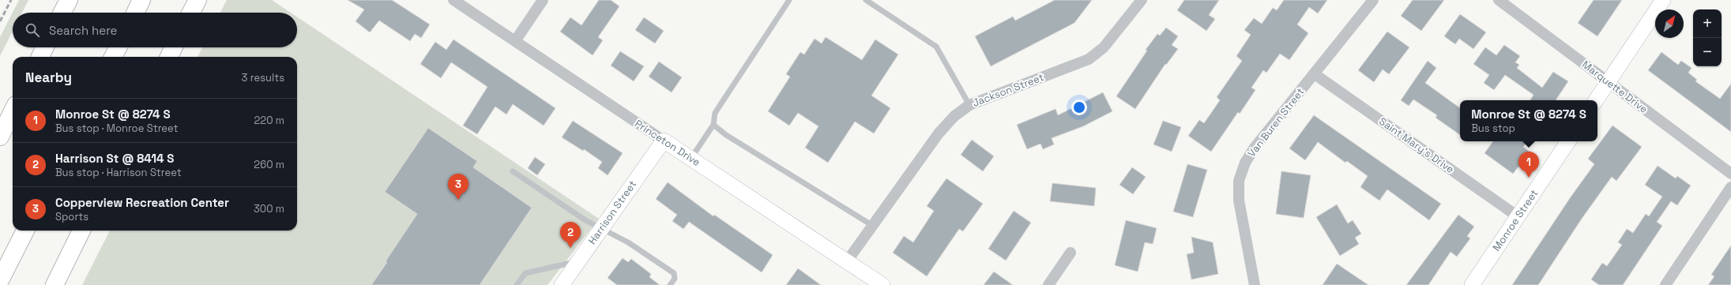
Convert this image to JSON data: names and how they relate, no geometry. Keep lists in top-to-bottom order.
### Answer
{
  "streets": {
    "street": [
      "Marquette Drive",
      "Jackson Street",
      "Van Buren Street",
      "Princeton Drive",
      "Saint Mary's Drive",
      "Harrison Street",
      "Monroe Street"
    ]
  },
  "crossings": [
    ["Jackson Street", "Princeton Drive"],
    ["Van Buren Street", "Saint Mary's Drive"],
    ["Princeton Drive", "Harrison Street"],
    ["Saint Mary's Drive", "Monroe Street"]
  ],
  "north": "top right",
  "page": {
    "map_buttons": ["+", "−"],
    "search": "Search here",
    "heading": ["Nearby", "3 results"],
    "list": [
      {
        "mark": "1",
        "name": "Monroe St @ 8274 S",
        "note": "Bus stop · Monroe Street",
        "value": "220 m"
      },
      {
        "mark": "2",
        "name": "Harrison St @ 8414 S",
        "note": "Bus stop · Harrison Street",
        "value": "260 m"
      },
      {
        "mark": "3",
        "name": "Copperview Recreation Center",
        "note": "Sports",
        "value": "300 m"
      }
    ],
    "popup": ["Monroe St @ 8274 S", "Bus stop"],
    "pins": ["1", "3", "2"]
  }
}
